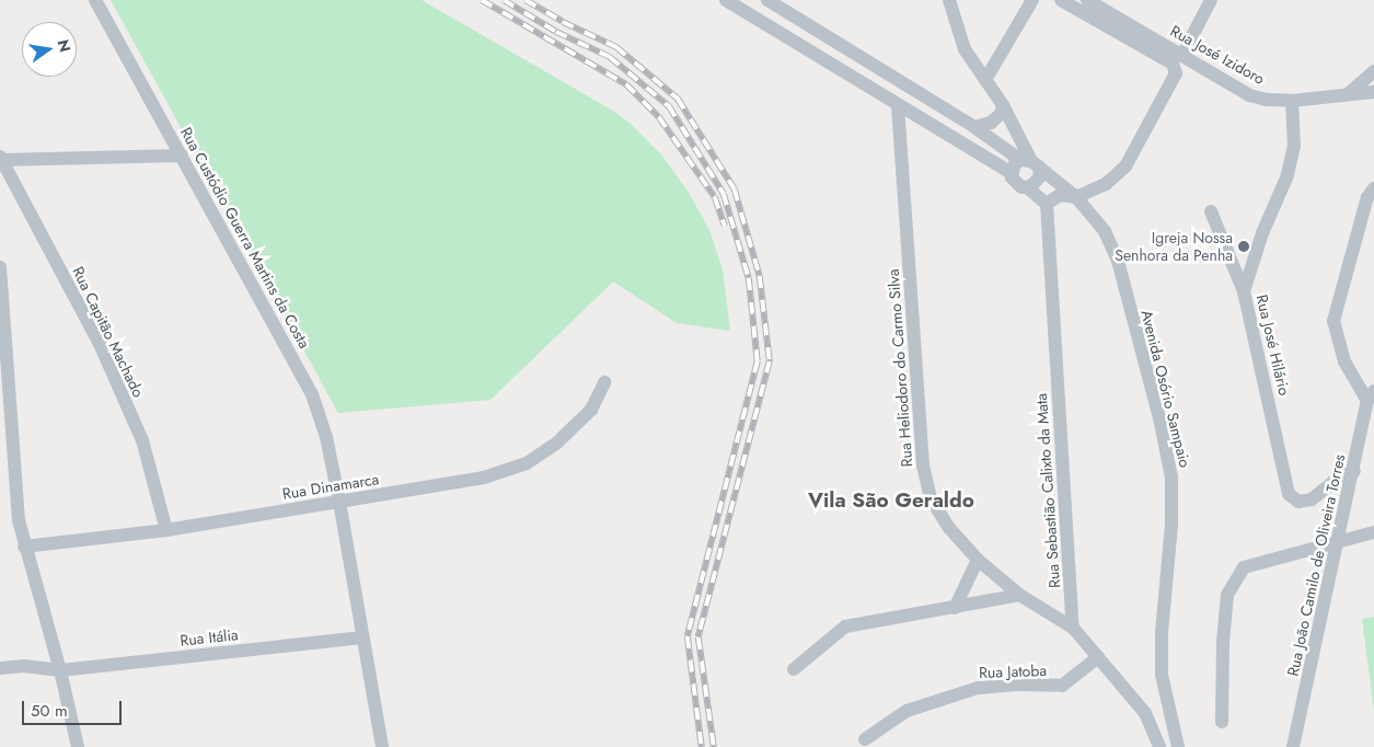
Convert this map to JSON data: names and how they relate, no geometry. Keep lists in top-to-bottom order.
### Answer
{
  "streets": {
    "street": [
      "Rua José Izidoro",
      "Rua Custódio Guerra Martins da Costa",
      "Rua Capitão Machado",
      "Rua José Hilário",
      "Rua Heliodoro do Carmo Silva",
      "Avenida Osório Sampaio",
      "Rua Dinamarca",
      "Rua Sebastião Calixto da Mata",
      "Rua João Camilo de Oliveira Torres",
      "Rua Itália",
      "Rua Jatoba"
    ]
  },
  "crossings": [
    ["Rua José Izidoro", "Rua José Hilário"],
    ["Rua Custódio Guerra Martins da Costa", "Rua Dinamarca"],
    ["Rua Custódio Guerra Martins da Costa", "Rua Itália"],
    ["Rua Capitão Machado", "Rua Dinamarca"],
    ["Rua José Hilário", "Rua João Camilo de Oliveira Torres"],
    ["Rua Heliodoro do Carmo Silva", "Rua Sebastião Calixto da Mata"]
  ],
  "districts": ["Vila São Geraldo"],
  "places": ["Igreja Nossa Senhora da Penha"],
  "scale_bar": "50 m",
  "north": "right"
}
